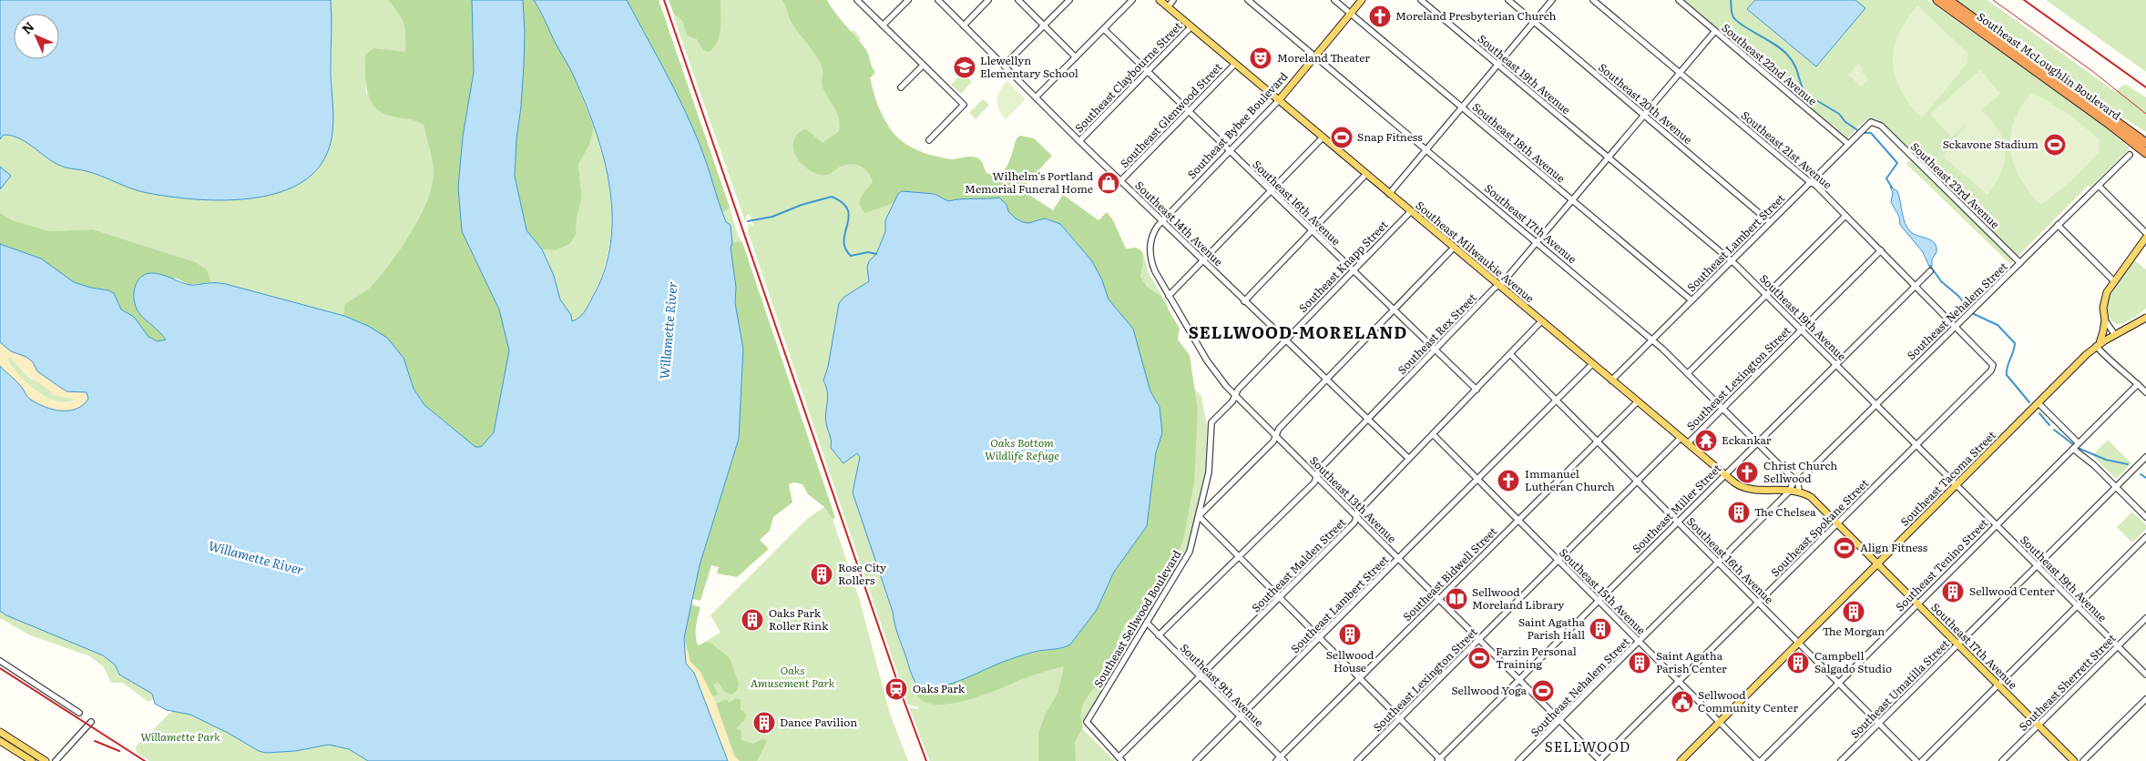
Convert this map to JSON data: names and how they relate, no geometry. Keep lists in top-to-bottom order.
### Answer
{
  "streets": {
    "highway": ["Southeast McLoughlin Boulevard"],
    "main road": [
      "Southeast Bybee Boulevard",
      "Southeast 17th Avenue",
      "Southeast Milwaukie Avenue",
      "Southeast Tacoma Street"
    ],
    "street": [
      "Southeast 22nd Avenue",
      "Southeast 19th Avenue",
      "Southeast Claybourne Street",
      "Southeast 20th Avenue",
      "Southeast Glenwood Street",
      "Southeast 18th Avenue",
      "Southeast 21st Avenue",
      "Southeast 23rd Avenue",
      "Southeast 16th Avenue",
      "Southeast 14th Avenue",
      "Southeast Lambert Street",
      "Southeast Knapp Street",
      "Southeast Nehalem Street",
      "Southeast Rex Street",
      "Southeast Lexington Street",
      "Southeast 13th Avenue",
      "Southeast Miller Street",
      "Southeast Spokane Street",
      "Southeast Malden Street",
      "Southeast Tenino Street",
      "Southeast Bidwell Street",
      "Southeast 15th Avenue",
      "Southeast Sellwood Boulevard",
      "Southeast Sherrett Street",
      "Southeast 9th Avenue",
      "Southeast Umatilla Street"
    ]
  },
  "crossings": [
    ["Southeast 22nd Avenue", "Southeast Lambert Street"],
    ["Southeast 22nd Avenue", "Southeast Rex Street"],
    ["Southeast 19th Avenue", "Southeast Lambert Street"],
    ["Southeast 19th Avenue", "Southeast Nehalem Street"],
    ["Southeast 19th Avenue", "Southeast Rex Street"],
    ["Southeast 19th Avenue", "Southeast Lexington Street"],
    ["Southeast 19th Avenue", "Southeast Tacoma Street"],
    ["Southeast 19th Avenue", "Southeast Miller Street"],
    ["Southeast 19th Avenue", "Southeast Spokane Street"],
    ["Southeast 19th Avenue", "Southeast Tenino Street"],
    ["Southeast 19th Avenue", "Southeast Sherrett Street"],
    ["Southeast 19th Avenue", "Southeast Umatilla Street"],
    ["Southeast Claybourne Street", "Southeast 16th Avenue"],
    ["Southeast Claybourne Street", "Southeast 14th Avenue"],
    ["Southeast Claybourne Street", "Southeast Milwaukie Avenue"],
    ["Southeast 20th Avenue", "Southeast Lambert Street"],
    ["Southeast 20th Avenue", "Southeast Rex Street"],
    ["Southeast Glenwood Street", "Southeast 16th Avenue"],
    ["Southeast Glenwood Street", "Southeast 14th Avenue"],
    ["Southeast Glenwood Street", "Southeast Milwaukie Avenue"],
    ["Southeast Bybee Boulevard", "Southeast 18th Avenue"],
    ["Southeast Bybee Boulevard", "Southeast 16th Avenue"],
    ["Southeast Bybee Boulevard", "Southeast 14th Avenue"],
    ["Southeast Bybee Boulevard", "Southeast 17th Avenue"],
    ["Southeast Bybee Boulevard", "Southeast Milwaukie Avenue"],
    ["Southeast Bybee Boulevard", "Southeast 13th Avenue"],
    ["Southeast 18th Avenue", "Southeast Lambert Street"],
    ["Southeast 18th Avenue", "Southeast Rex Street"],
    ["Southeast 21st Avenue", "Southeast Lambert Street"],
    ["Southeast 21st Avenue", "Southeast Nehalem Street"],
    ["Southeast 21st Avenue", "Southeast Rex Street"],
    ["Southeast 21st Avenue", "Southeast Lexington Street"],
    ["Southeast 21st Avenue", "Southeast Miller Street"],
    ["Southeast 21st Avenue", "Southeast Spokane Street"],
    ["Southeast 23rd Avenue", "Southeast Lambert Street"],
    ["Southeast 23rd Avenue", "Southeast Nehalem Street"],
    ["Southeast 16th Avenue", "Southeast Lambert Street"],
    ["Southeast 16th Avenue", "Southeast Knapp Street"],
    ["Southeast 16th Avenue", "Southeast Nehalem Street"],
    ["Southeast 16th Avenue", "Southeast Rex Street"],
    ["Southeast 16th Avenue", "Southeast Lexington Street"],
    ["Southeast 16th Avenue", "Southeast Tacoma Street"],
    ["Southeast 16th Avenue", "Southeast Miller Street"],
    ["Southeast 16th Avenue", "Southeast Spokane Street"],
    ["Southeast 16th Avenue", "Southeast Malden Street"],
    ["Southeast 16th Avenue", "Southeast Tenino Street"],
    ["Southeast 16th Avenue", "Southeast Bidwell Street"],
    ["Southeast 16th Avenue", "Southeast Umatilla Street"],
    ["Southeast 14th Avenue", "Southeast Knapp Street"],
    ["Southeast 14th Avenue", "Southeast Rex Street"],
    ["Southeast 14th Avenue", "Southeast 13th Avenue"],
    ["Southeast 14th Avenue", "Southeast Malden Street"],
    ["Southeast 17th Avenue", "Southeast Lambert Street"],
    ["Southeast 17th Avenue", "Southeast Milwaukie Avenue"],
    ["Southeast 17th Avenue", "Southeast Nehalem Street"],
    ["Southeast 17th Avenue", "Southeast Rex Street"],
    ["Southeast 17th Avenue", "Southeast Lexington Street"],
    ["Southeast 17th Avenue", "Southeast Tacoma Street"],
    ["Southeast 17th Avenue", "Southeast Miller Street"],
    ["Southeast 17th Avenue", "Southeast Spokane Street"],
    ["Southeast 17th Avenue", "Southeast Tenino Street"],
    ["Southeast 17th Avenue", "Southeast Sherrett Street"],
    ["Southeast 17th Avenue", "Southeast Umatilla Street"],
    ["Southeast Lambert Street", "Southeast Milwaukie Avenue"],
    ["Southeast Lambert Street", "Southeast 13th Avenue"],
    ["Southeast Lambert Street", "Southeast 15th Avenue"],
    ["Southeast Lambert Street", "Southeast 9th Avenue"],
    ["Southeast Milwaukie Avenue", "Southeast Knapp Street"],
    ["Southeast Milwaukie Avenue", "Southeast Nehalem Street"],
    ["Southeast Milwaukie Avenue", "Southeast Rex Street"],
    ["Southeast Milwaukie Avenue", "Southeast Lexington Street"],
    ["Southeast Milwaukie Avenue", "Southeast Miller Street"],
    ["Southeast Milwaukie Avenue", "Southeast Malden Street"],
    ["Southeast Milwaukie Avenue", "Southeast Bidwell Street"],
    ["Southeast Knapp Street", "Southeast 13th Avenue"],
    ["Southeast Knapp Street", "Southeast Sellwood Boulevard"],
    ["Southeast Nehalem Street", "Southeast 13th Avenue"],
    ["Southeast Nehalem Street", "Southeast 15th Avenue"],
    ["Southeast Rex Street", "Southeast 13th Avenue"],
    ["Southeast Rex Street", "Southeast 9th Avenue"],
    ["Southeast Lexington Street", "Southeast 13th Avenue"],
    ["Southeast Lexington Street", "Southeast 15th Avenue"],
    ["Southeast Tacoma Street", "Southeast 15th Avenue"],
    ["Southeast 13th Avenue", "Southeast Miller Street"],
    ["Southeast 13th Avenue", "Southeast Spokane Street"],
    ["Southeast 13th Avenue", "Southeast Malden Street"],
    ["Southeast 13th Avenue", "Southeast Bidwell Street"],
    ["Southeast 13th Avenue", "Southeast Sellwood Boulevard"],
    ["Southeast Miller Street", "Southeast 15th Avenue"],
    ["Southeast Spokane Street", "Southeast 15th Avenue"],
    ["Southeast Malden Street", "Southeast 15th Avenue"],
    ["Southeast Malden Street", "Southeast Sellwood Boulevard"],
    ["Southeast Malden Street", "Southeast 9th Avenue"],
    ["Southeast Tenino Street", "Southeast 15th Avenue"],
    ["Southeast Bidwell Street", "Southeast 15th Avenue"],
    ["Southeast Bidwell Street", "Southeast 9th Avenue"],
    ["Southeast Sellwood Boulevard", "Southeast 9th Avenue"]
  ],
  "districts": ["SELLWOOD-MORELAND", "SELLWOOD"],
  "water": ["Willamette River"],
  "parks": ["Oaks Bottom Wildlife Refuge", "Oaks Amusement Park", "Willamette Park"],
  "places": {
    "church": ["Moreland Presbyterian Church", "Christ Church Sellwood", "Immanuel Lutheran Church"],
    "theatre": ["Moreland Theater"],
    "school or university": ["Llewellyn Elementary School"],
    "sports": [
      "Snap Fitness",
      "Sckavone Stadium",
      "Align Fitness",
      "Farzin Personal Training",
      "Sellwood Yoga"
    ],
    "shop": ["Wilhelm's Portland Memorial Funeral Home"],
    "temple": ["Eckankar"],
    "building": [
      "The Chelsea",
      "Rose City Rollers",
      "Sellwood Center",
      "The Morgan",
      "Oaks Park Roller Rink",
      "Saint Agatha Parish Hall",
      "Sellwood House",
      "Saint Agatha Parish Center",
      "Campbell Salgado Studio",
      "Dance Pavilion"
    ],
    "library": ["Sellwood Moreland Library"],
    "station": ["Oaks Park"],
    "public building": ["Sellwood Community Center"]
  },
  "north": "top left"
}
